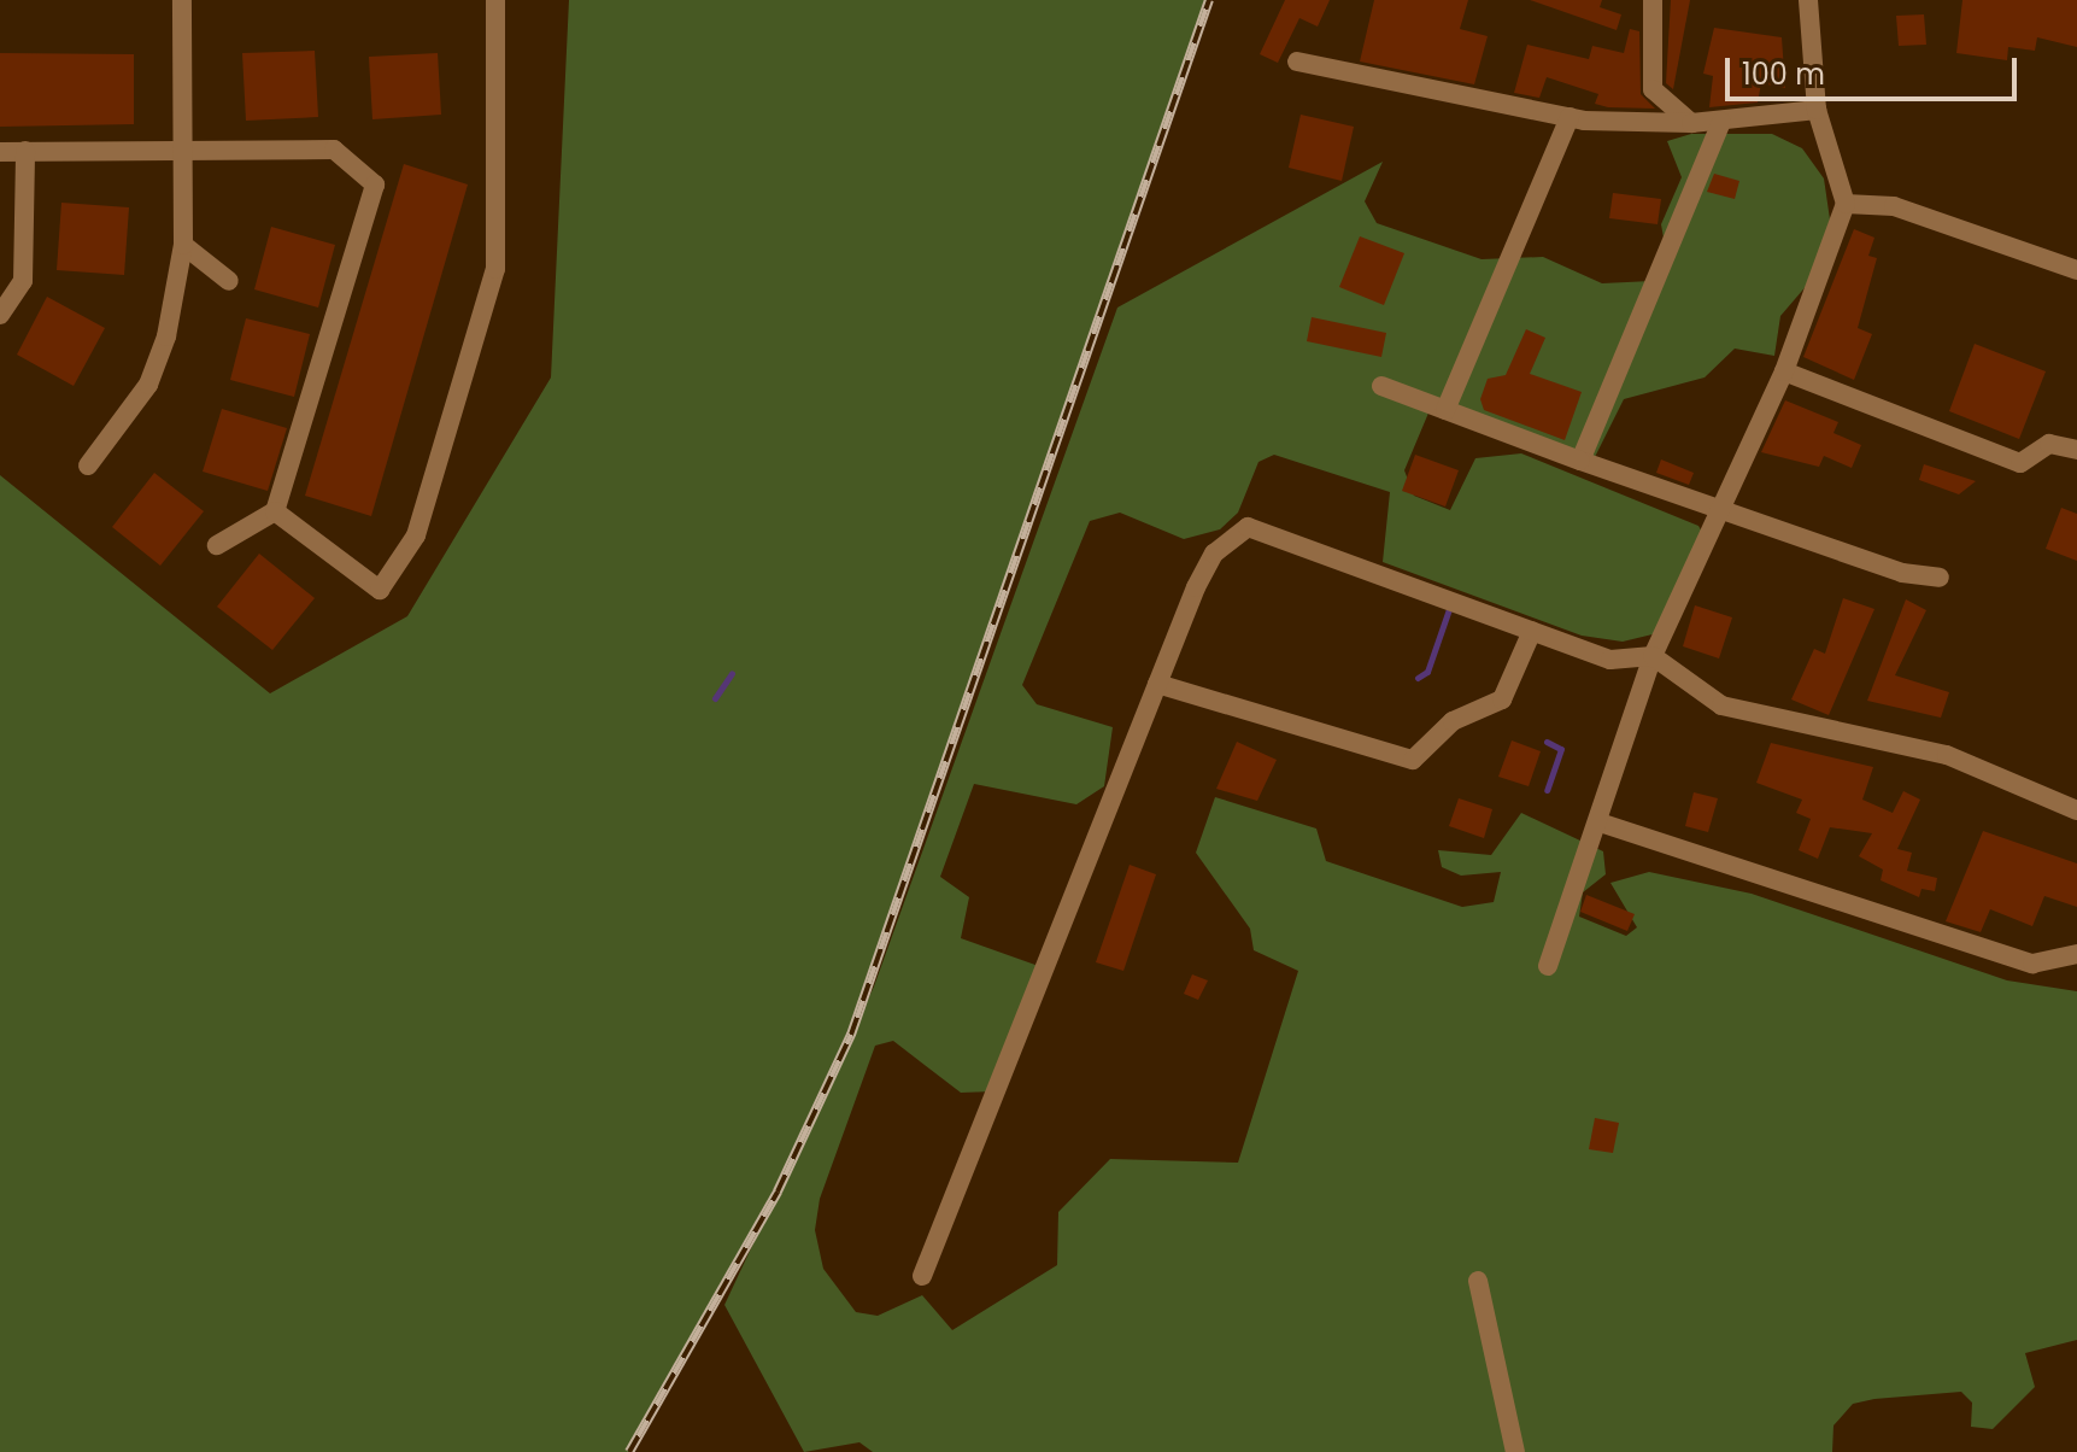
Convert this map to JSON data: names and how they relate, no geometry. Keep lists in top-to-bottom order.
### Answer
{
  "scale_bar": "100 m"
}
